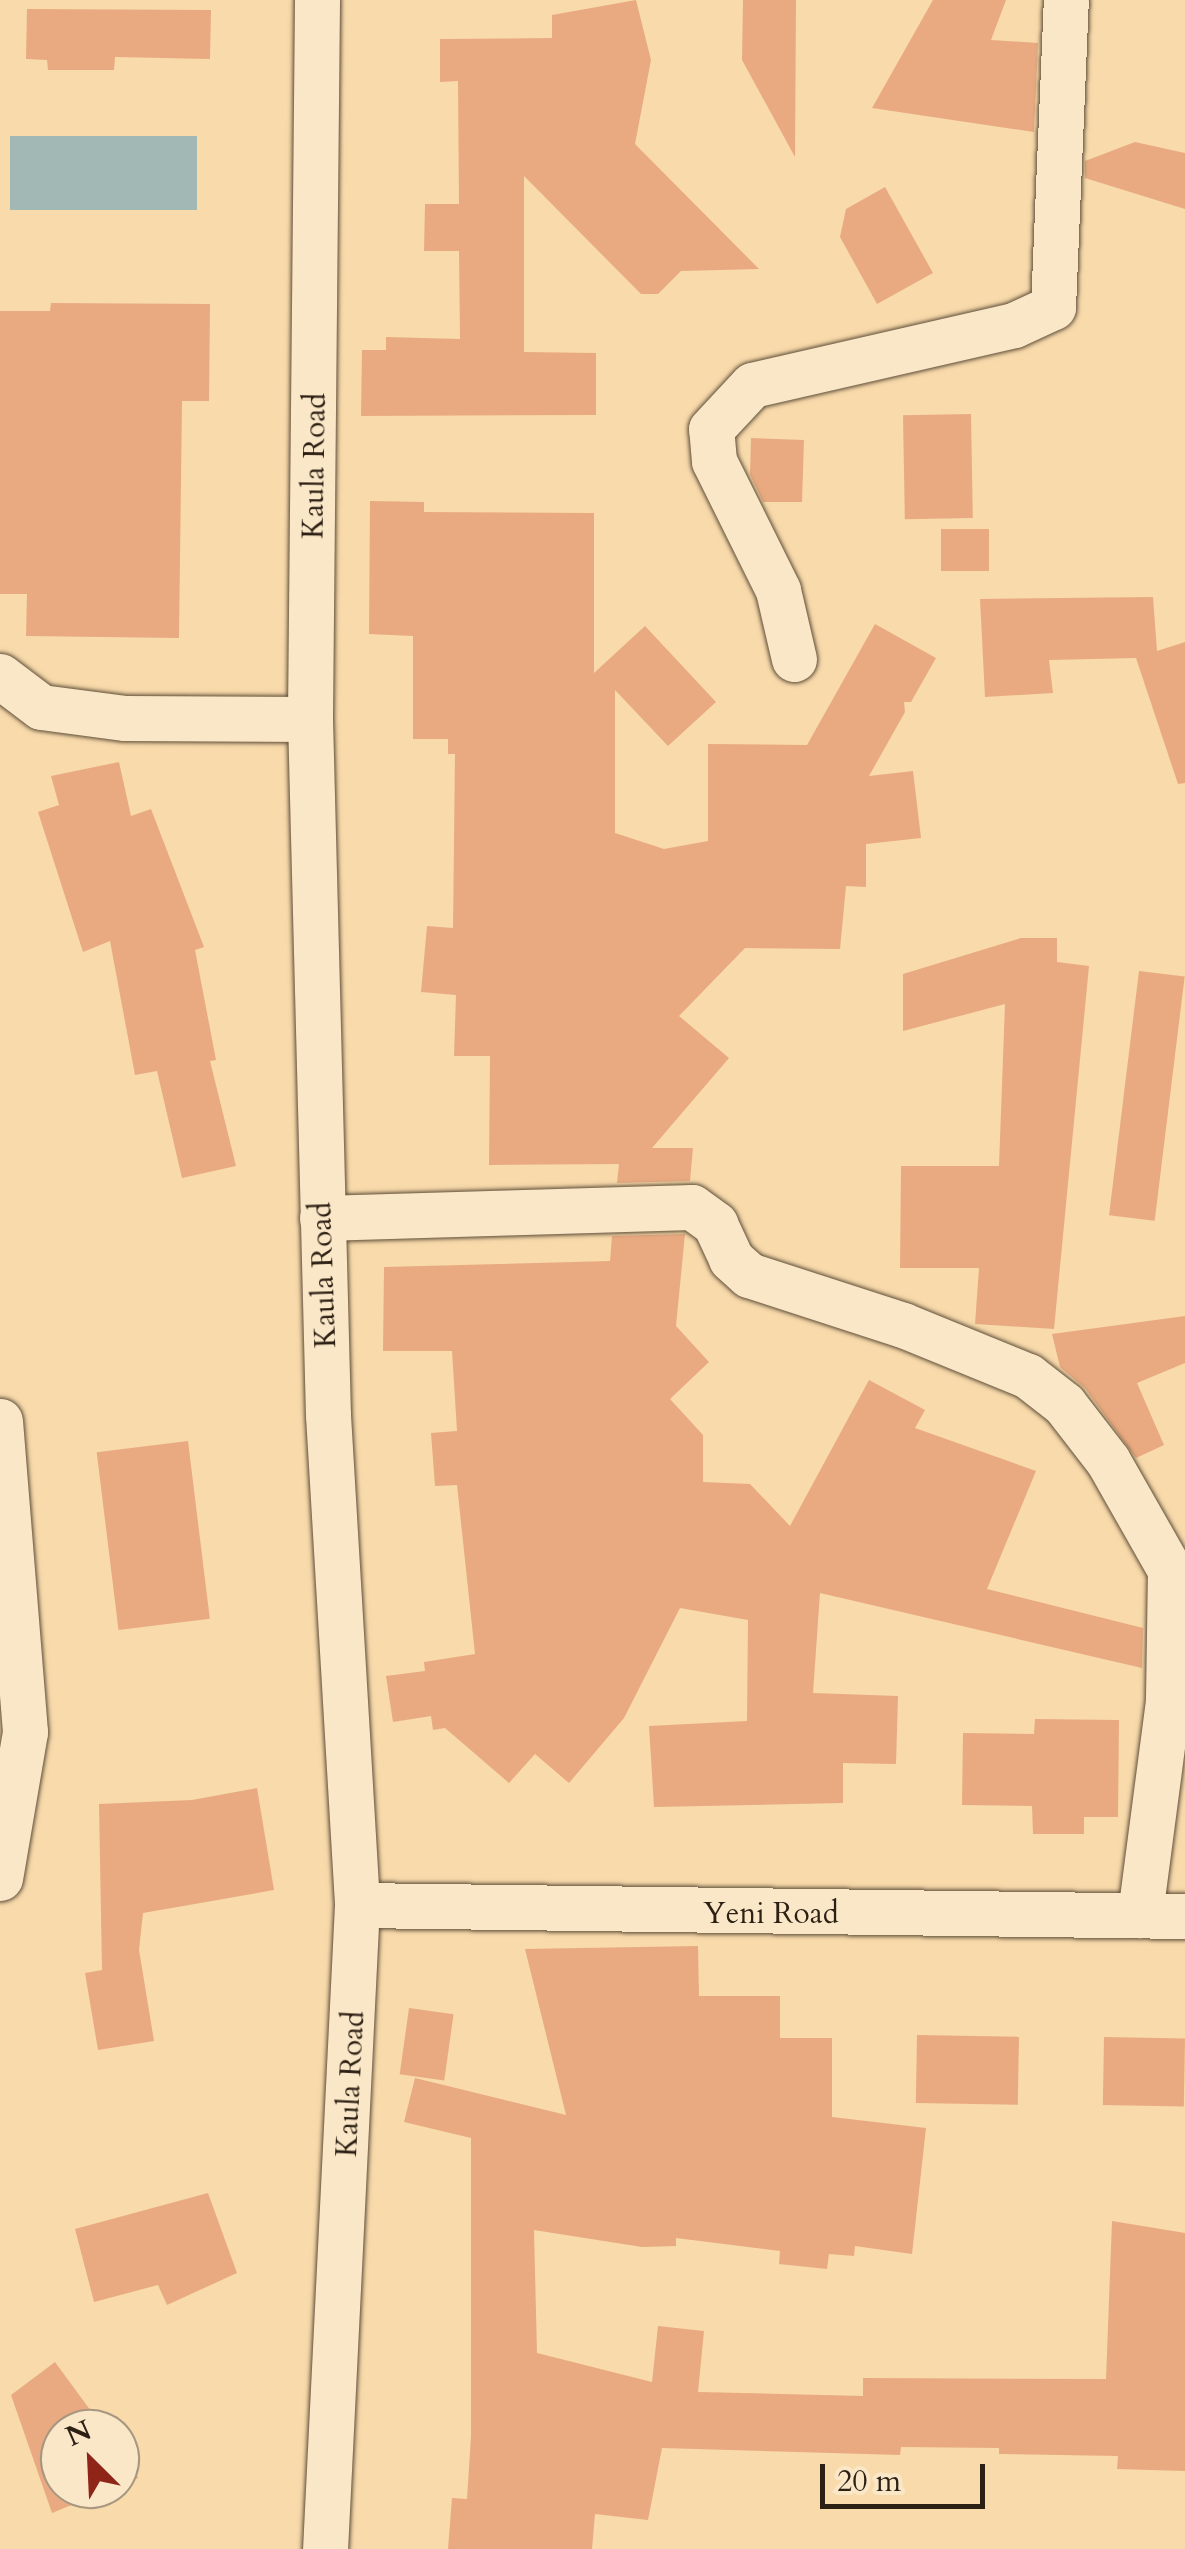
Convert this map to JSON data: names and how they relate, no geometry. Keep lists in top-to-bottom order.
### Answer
{
  "streets": {
    "street": ["Kaula Road", "Yeni Road"]
  },
  "crossings": [
    ["Kaula Road", "Yeni Road"]
  ],
  "scale_bar": "20 m",
  "north": "top left"
}
